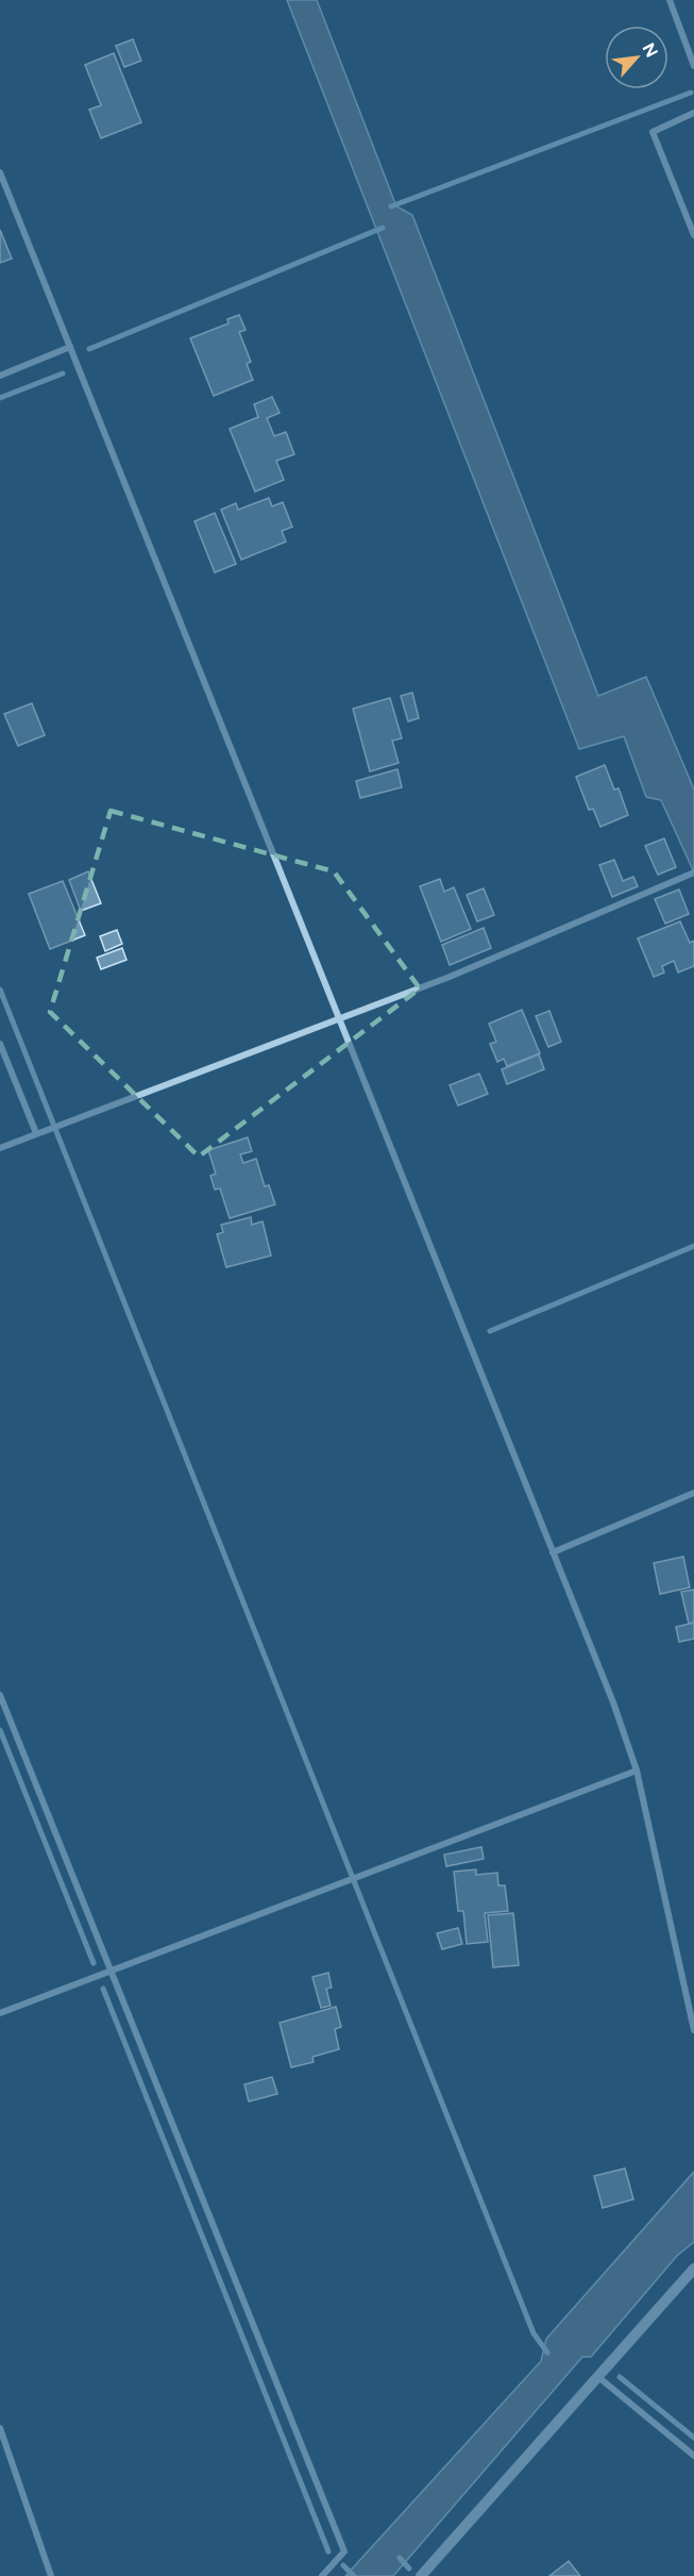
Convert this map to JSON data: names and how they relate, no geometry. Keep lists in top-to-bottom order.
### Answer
{
  "north": "top right"
}
